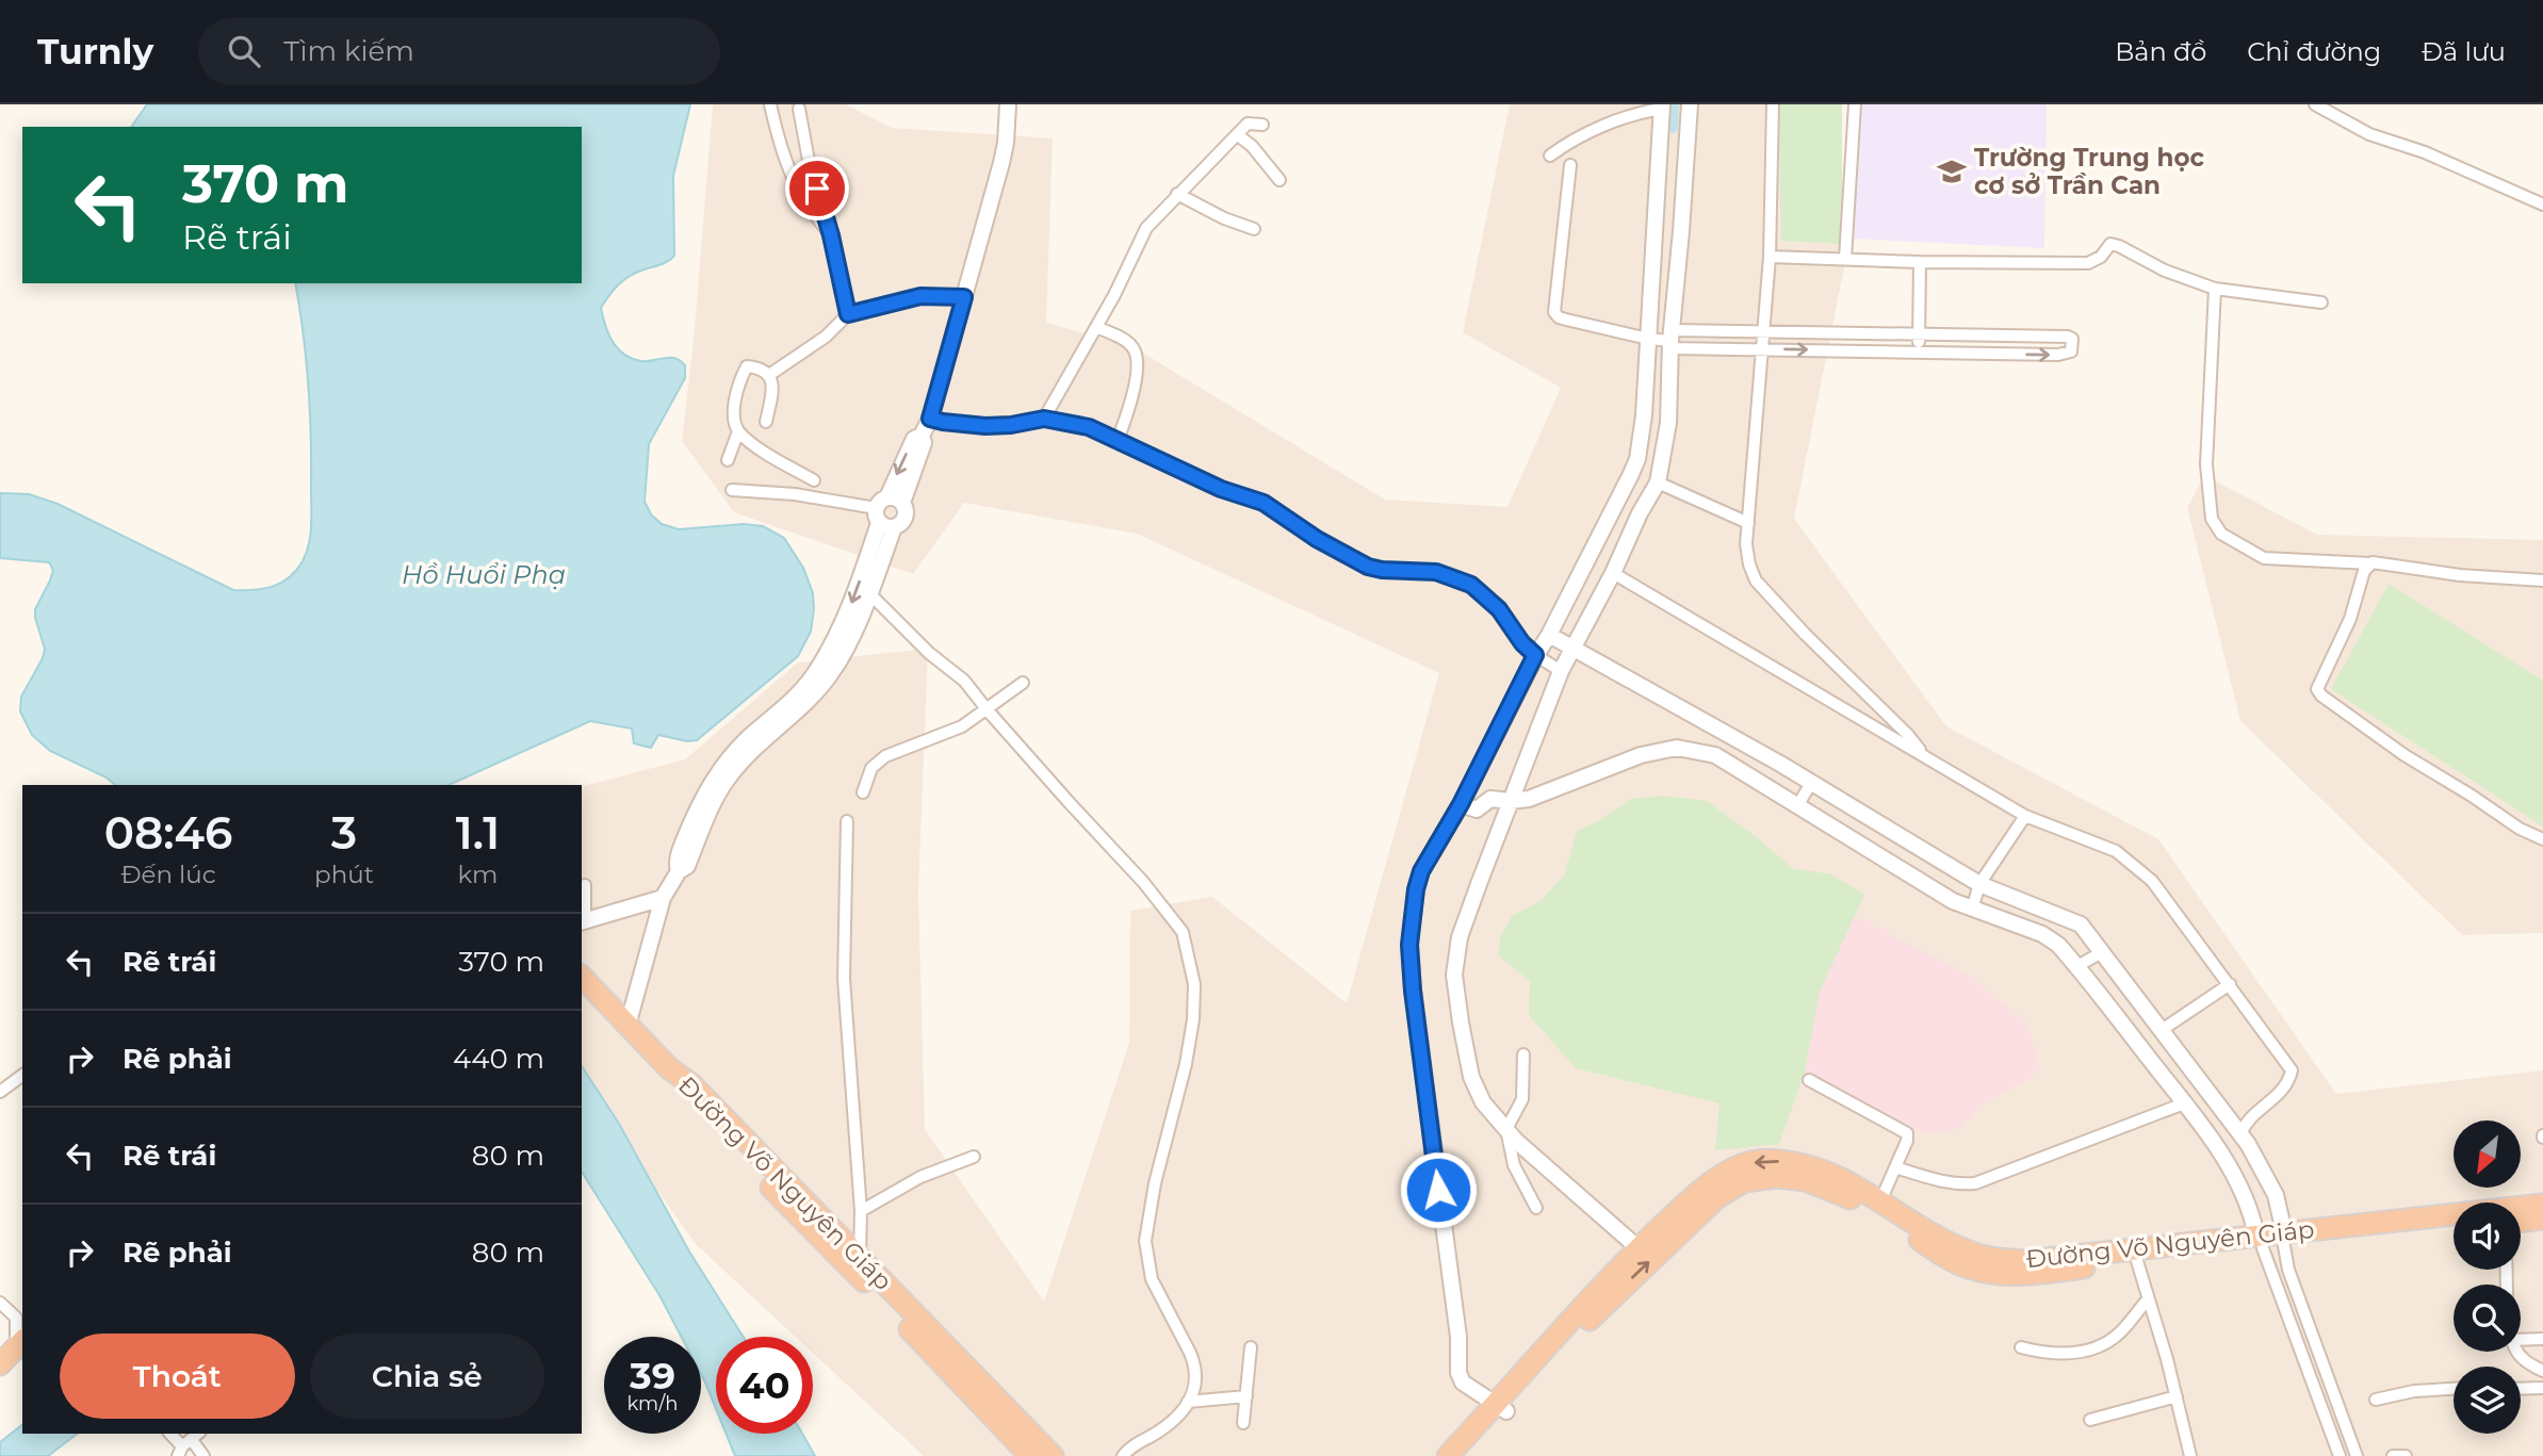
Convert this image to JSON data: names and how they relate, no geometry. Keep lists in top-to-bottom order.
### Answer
{
  "streets": {
    "highway": ["Đường Võ Nguyên Giáp"]
  },
  "water": ["Hồ Huổi Phạ"],
  "places": {
    "school or university": ["Trường Trung học cơ sở Trần Can"]
  },
  "north": "bottom left",
  "page": {
    "header": "Turnly",
    "search": "Tìm kiếm",
    "nav": ["Bản đồ", "Chỉ đường", "Đã lưu"],
    "turn": ["370 m", "Rẽ trái"],
    "eta": [
      "08:46",
      "Đến lúc",
      "3",
      "phút",
      "1.1",
      "km"
    ],
    "list": [
      {
        "name": "Rẽ trái",
        "value": "370 m"
      },
      {
        "name": "Rẽ phải",
        "value": "440 m"
      },
      {
        "name": "Rẽ trái",
        "value": "80 m"
      },
      {
        "name": "Rẽ phải",
        "value": "80 m"
      }
    ],
    "buttons": ["Thoát", "Chia sẻ"],
    "speed": "39 km/h",
    "limit": "40"
  }
}
